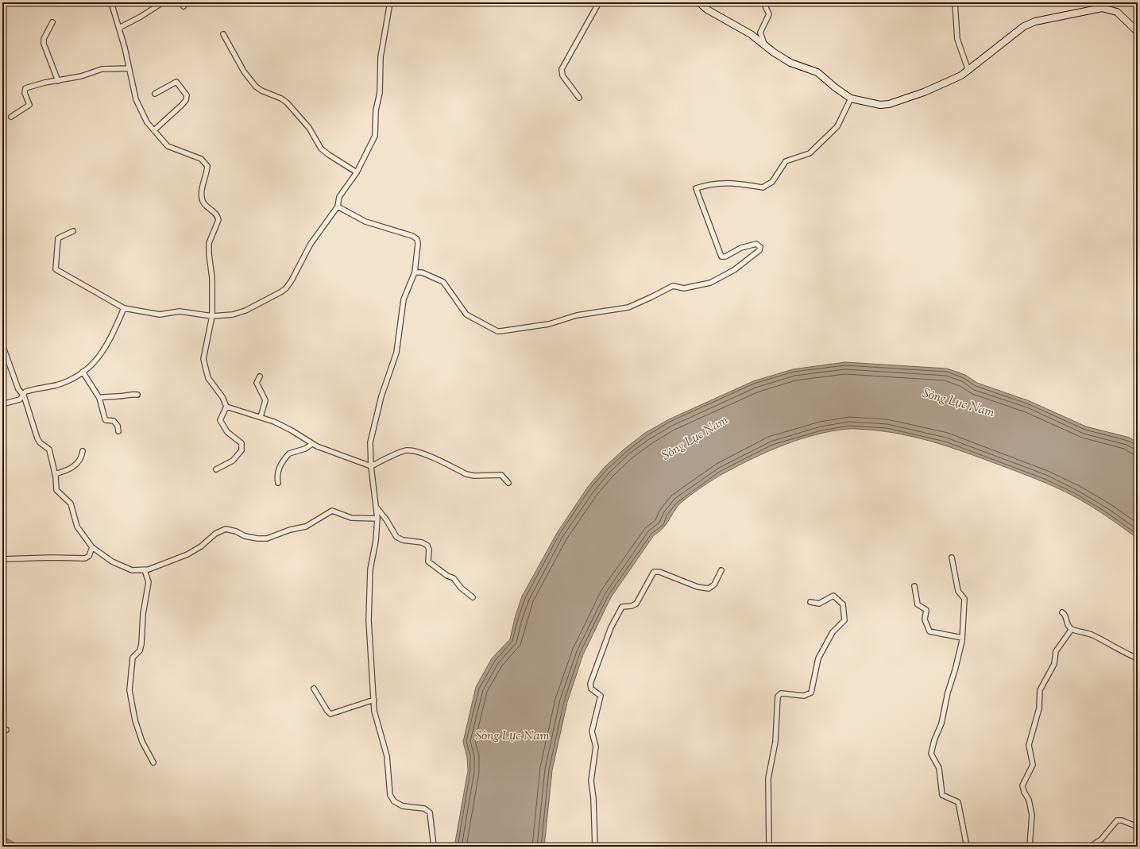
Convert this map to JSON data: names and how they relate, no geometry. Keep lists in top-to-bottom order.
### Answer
{
  "water": ["Sông Lục Nam"]
}
